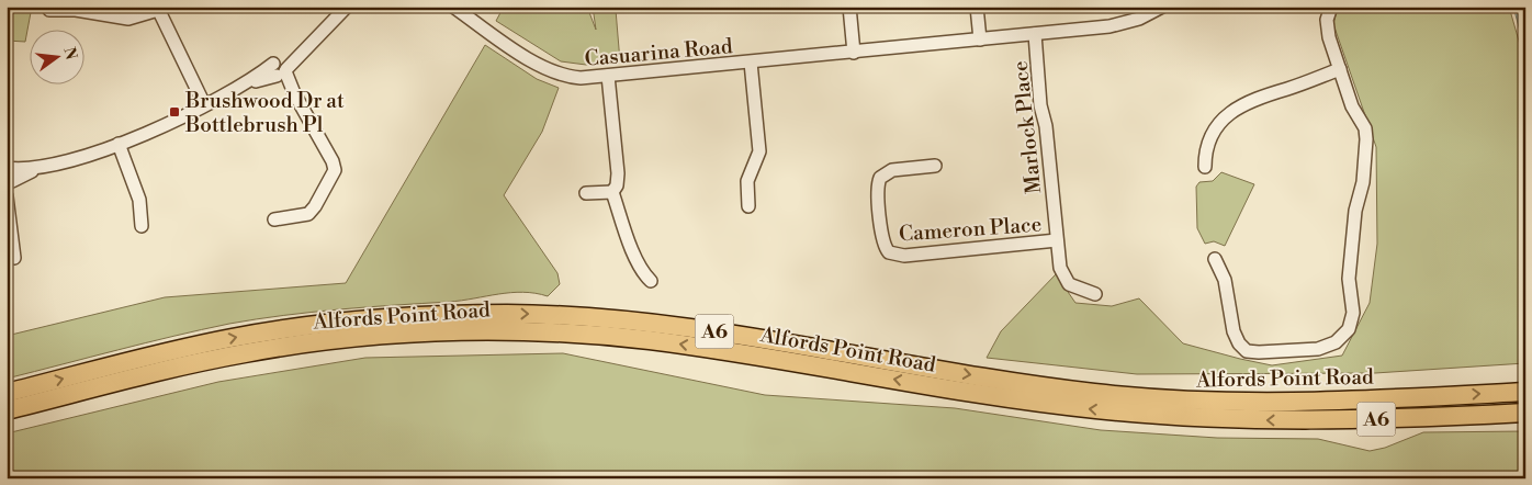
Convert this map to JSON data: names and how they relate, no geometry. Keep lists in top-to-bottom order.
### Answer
{
  "streets": {
    "highway": ["Alfords Point Road", "A6"],
    "street": ["Casuarina Road", "Marlock Place", "Cameron Place"]
  },
  "crossings": [
    ["Casuarina Road", "Marlock Place"],
    ["Marlock Place", "Cameron Place"]
  ],
  "places": {
    "transit": ["Brushwood Dr at Bottlebrush Pl"]
  },
  "north": "right"
}
